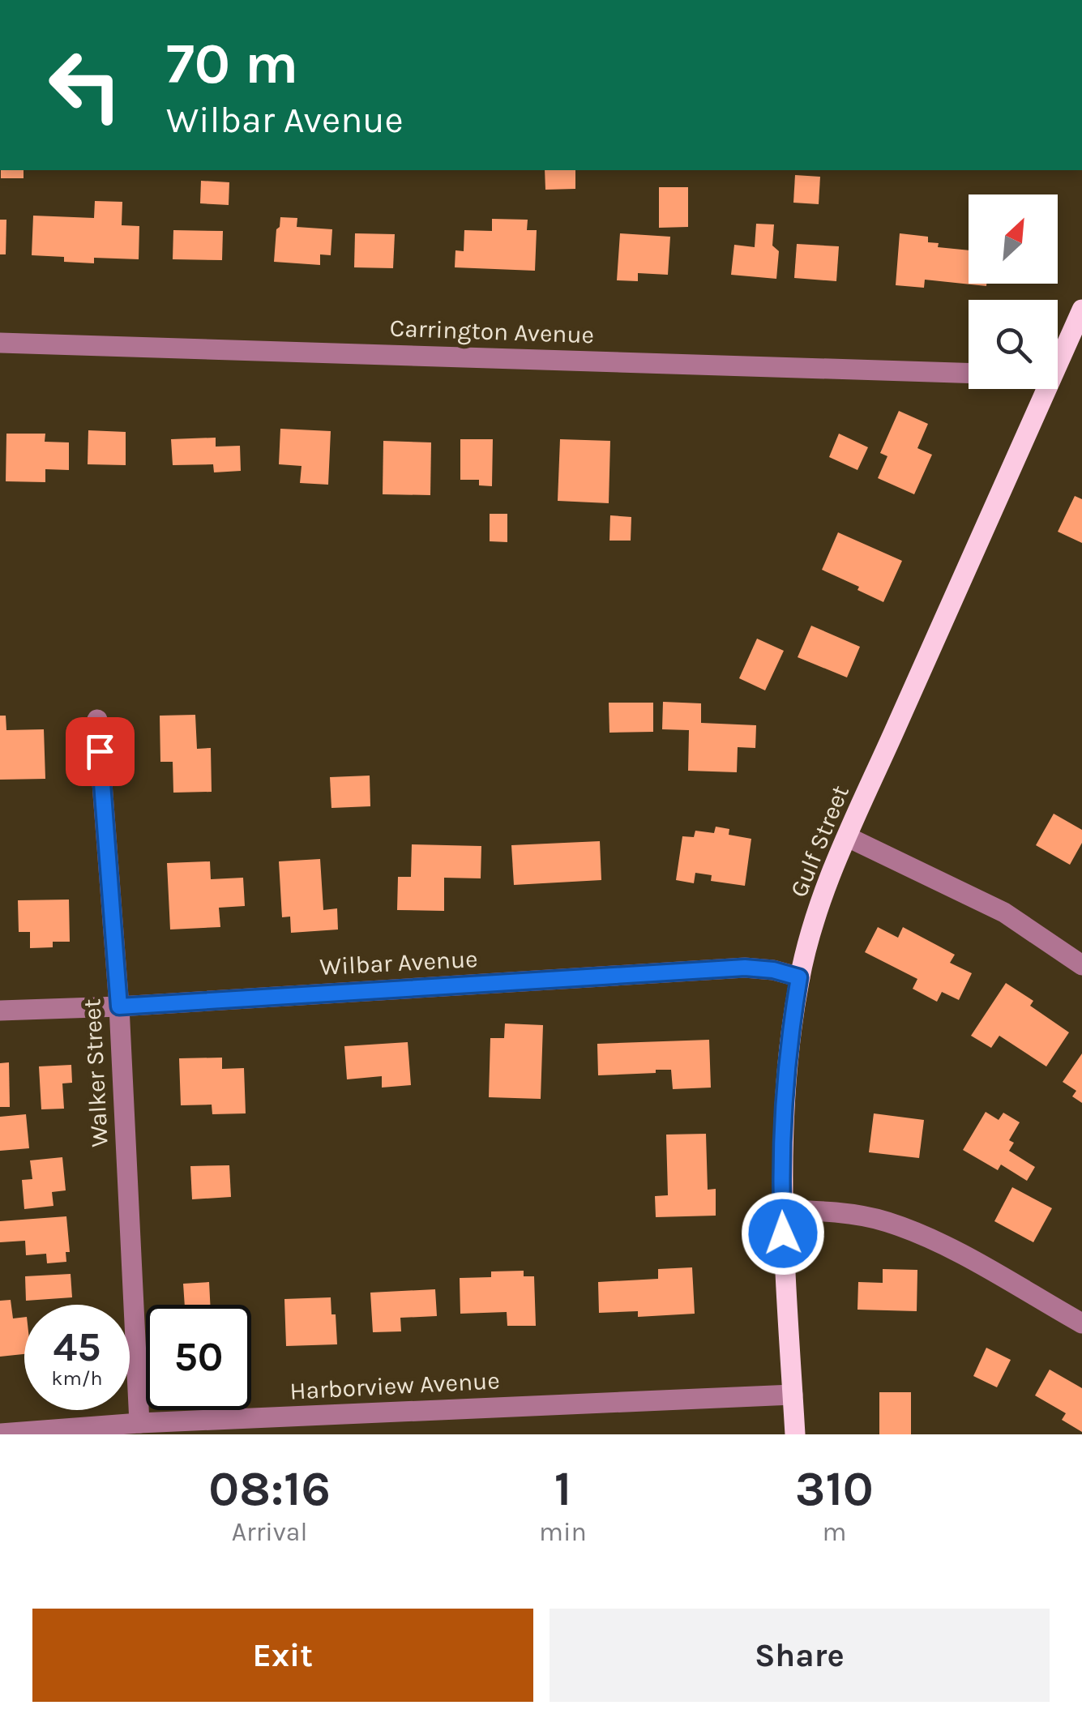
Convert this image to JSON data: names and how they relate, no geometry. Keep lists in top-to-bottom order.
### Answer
{
  "streets": {
    "main road": ["Gulf Street"],
    "street": [
      "Carrington Avenue",
      "Wilbar Avenue",
      "Walker Street",
      "Harborview Avenue"
    ]
  },
  "crossings": [
    ["Gulf Street", "Wilbar Avenue"],
    ["Gulf Street", "Harborview Avenue"],
    ["Wilbar Avenue", "Walker Street"],
    ["Walker Street", "Harborview Avenue"]
  ],
  "north": "top right",
  "page": {
    "turn": ["70 m", "Wilbar Avenue"],
    "speed": "45 km/h",
    "limit": "50",
    "eta": [
      "08:16",
      "Arrival",
      "1",
      "min",
      "310",
      "m"
    ],
    "buttons": ["Exit", "Share"]
  }
}
